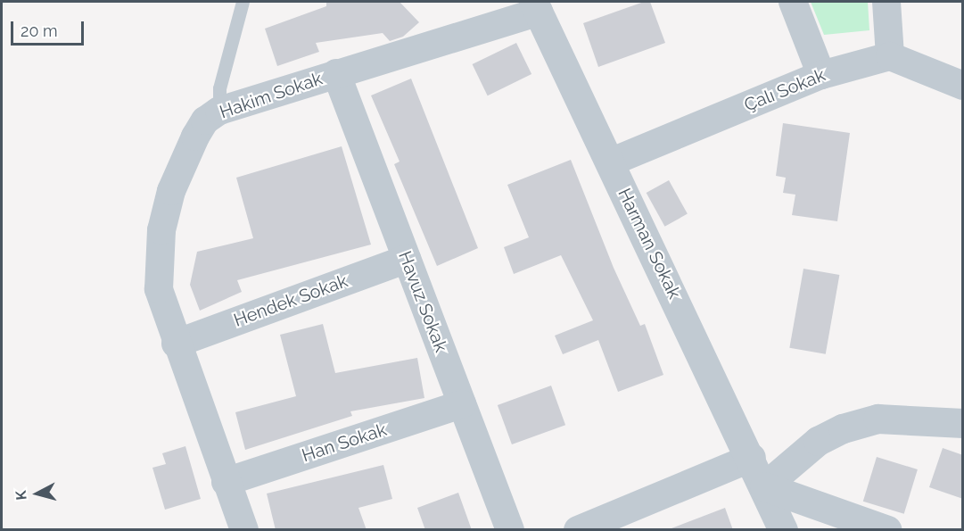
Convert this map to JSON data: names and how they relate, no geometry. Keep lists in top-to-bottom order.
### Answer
{
  "streets": {
    "street": [
      "Çalı Sokak",
      "Hakim Sokak",
      "Harman Sokak",
      "Hendek Sokak",
      "Havuz Sokak",
      "Han Sokak"
    ]
  },
  "crossings": [
    ["Çalı Sokak", "Harman Sokak"],
    ["Hakim Sokak", "Harman Sokak"],
    ["Hakim Sokak", "Hendek Sokak"],
    ["Hakim Sokak", "Havuz Sokak"],
    ["Hakim Sokak", "Han Sokak"],
    ["Hendek Sokak", "Havuz Sokak"],
    ["Havuz Sokak", "Han Sokak"]
  ],
  "scale_bar": "20 m",
  "north": "left"
}
